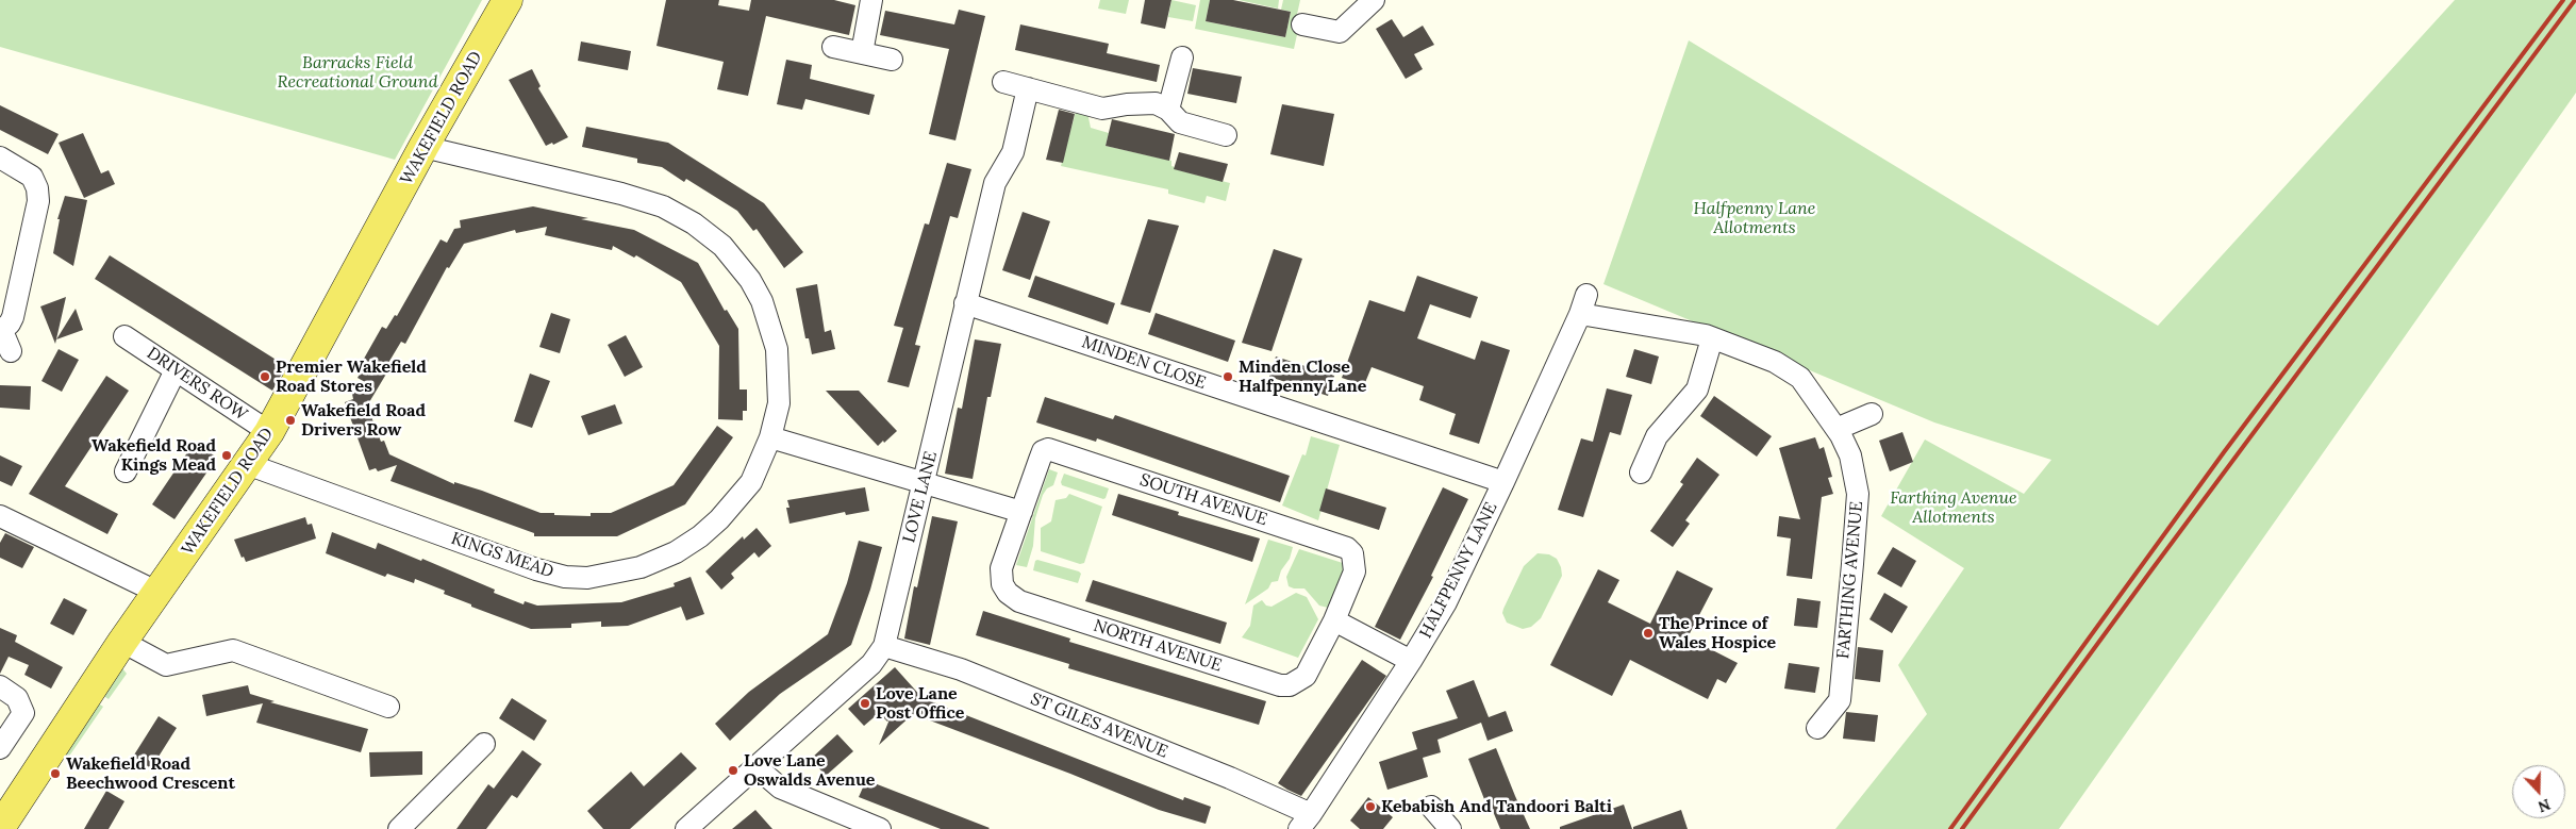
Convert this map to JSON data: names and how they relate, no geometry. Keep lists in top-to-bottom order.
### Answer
{
  "streets": {
    "main road": ["WAKEFIELD ROAD"],
    "street": [
      "MINDEN CLOSE",
      "DRIVERS ROW",
      "LOVE LANE",
      "SOUTH AVENUE",
      "KINGS MEAD",
      "HALFPENNY LANE",
      "FARTHING AVENUE",
      "NORTH AVENUE",
      "ST GILES AVENUE"
    ]
  },
  "crossings": [
    ["WAKEFIELD ROAD", "DRIVERS ROW"],
    ["WAKEFIELD ROAD", "KINGS MEAD"],
    ["MINDEN CLOSE", "LOVE LANE"],
    ["MINDEN CLOSE", "HALFPENNY LANE"],
    ["LOVE LANE", "ST GILES AVENUE"],
    ["SOUTH AVENUE", "NORTH AVENUE"],
    ["HALFPENNY LANE", "FARTHING AVENUE"],
    ["HALFPENNY LANE", "ST GILES AVENUE"]
  ],
  "parks": ["Barracks Field Recreational Ground", "Halfpenny Lane Allotments", "Farthing Avenue Allotments"],
  "places": [
    "Premier Wakefield Road Stores",
    "Minden Close Halfpenny Lane",
    "Wakefield Road Drivers Row",
    "Wakefield Road Kings Mead",
    "The Prince of Wales Hospice",
    "Love Lane Post Office",
    "Love Lane Oswalds Avenue",
    "Wakefield Road Beechwood Crescent",
    "Kebabish And Tandoori Balti"
  ],
  "north": "bottom"
}
